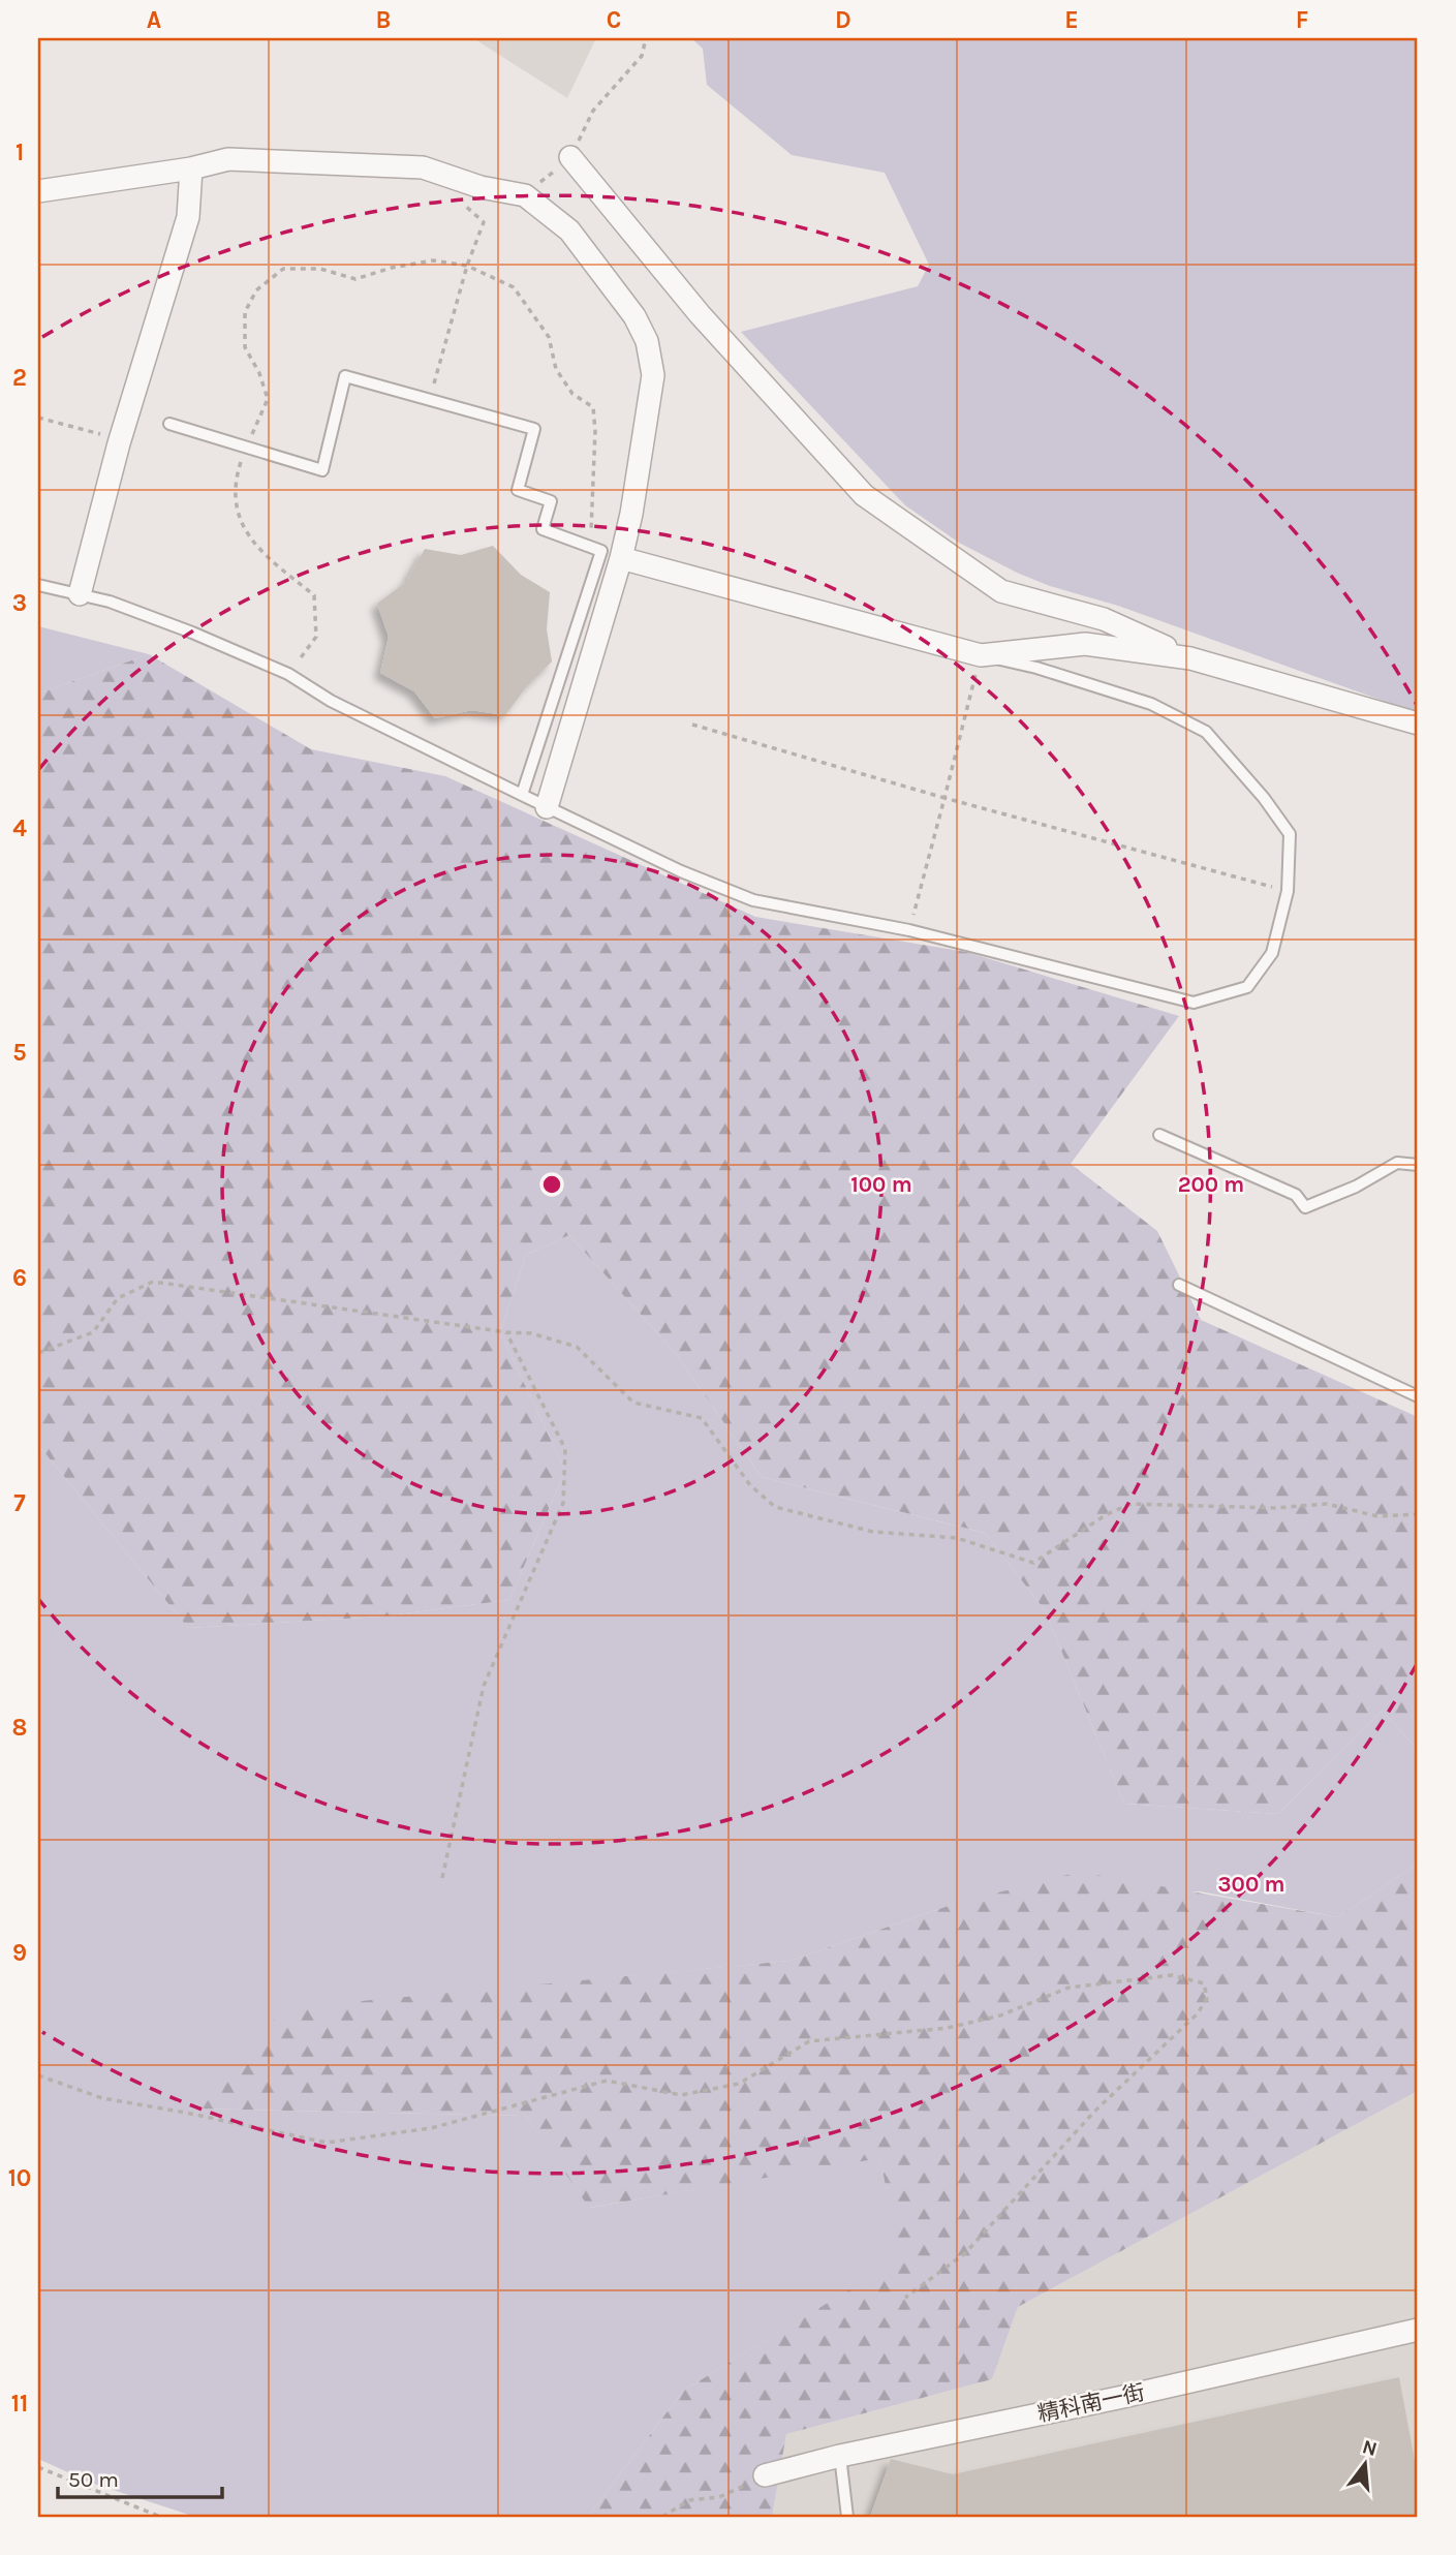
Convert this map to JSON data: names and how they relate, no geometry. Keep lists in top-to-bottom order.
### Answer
{
  "streets": {
    "street": ["精科南一街"]
  },
  "scale_bar": "50 m",
  "north": "top",
  "grid": {
    "columns": [
      "A",
      "B",
      "C",
      "D",
      "E",
      "F"
    ],
    "rows": [
      "1",
      "2",
      "3",
      "4",
      "5",
      "6",
      "7",
      "8",
      "9",
      "10",
      "11"
    ]
  },
  "rings": ["100 m", "200 m", "300 m"]
}
